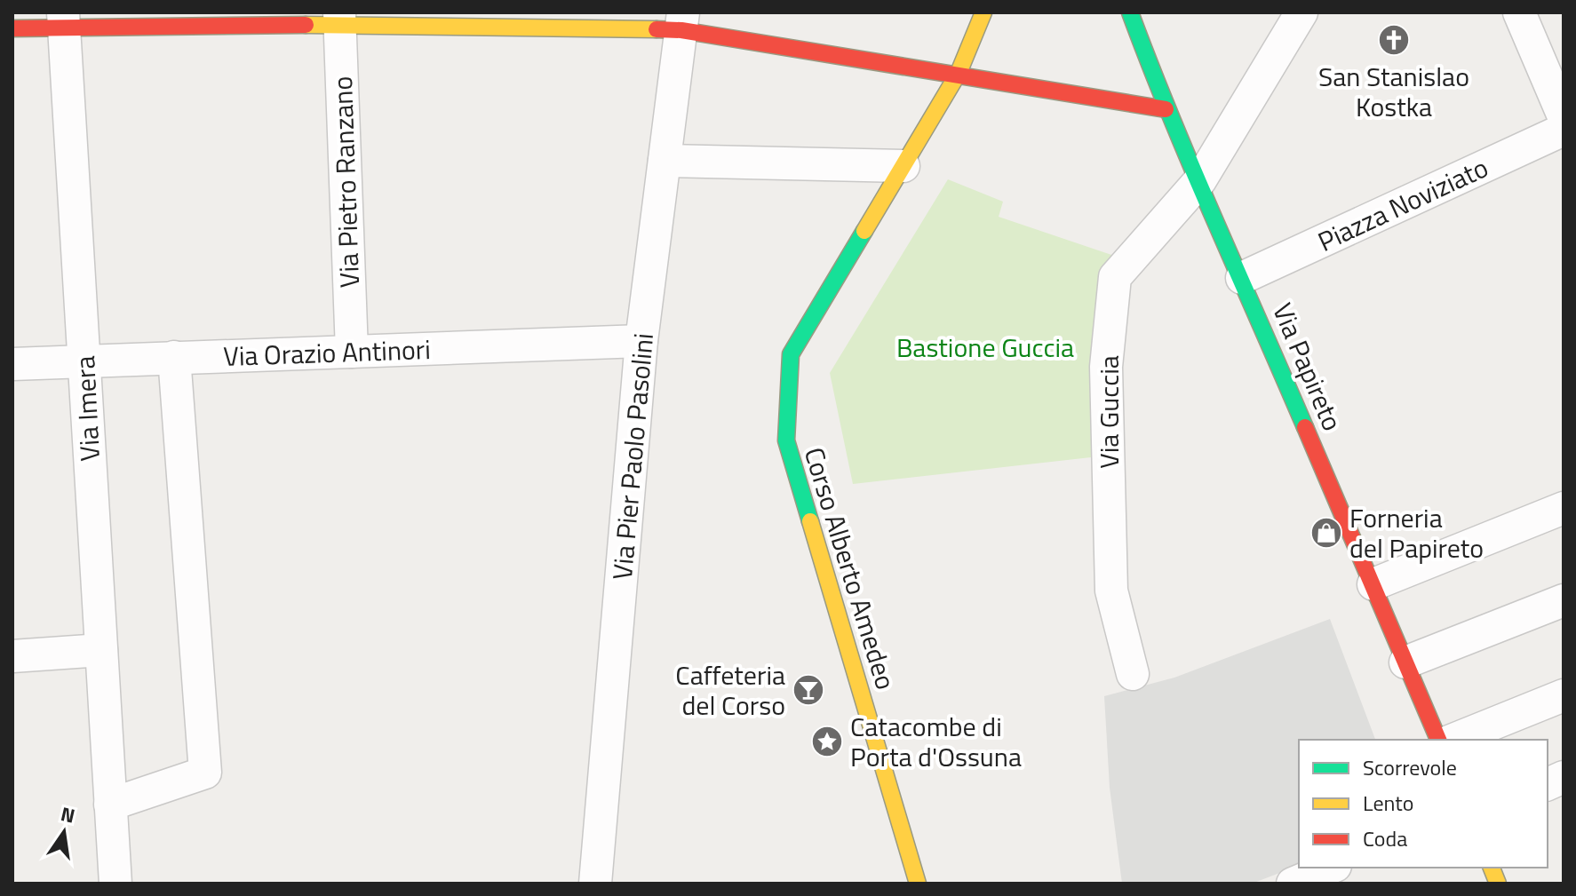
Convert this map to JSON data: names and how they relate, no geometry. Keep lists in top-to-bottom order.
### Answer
{
  "streets": {
    "street": [
      "Via Pietro Ranzano",
      "Piazza Noviziato",
      "Via Orazio Antinori",
      "Via Papireto",
      "Via Imera",
      "Via Guccia",
      "Via Pier Paolo Pasolini",
      "Corso Alberto Amedeo"
    ]
  },
  "crossings": [
    ["Via Pietro Ranzano", "Via Orazio Antinori"],
    ["Piazza Noviziato", "Via Papireto"],
    ["Via Orazio Antinori", "Via Imera"],
    ["Via Orazio Antinori", "Via Pier Paolo Pasolini"],
    ["Via Papireto", "Via Guccia"]
  ],
  "parks": ["Bastione Guccia"],
  "places": {
    "church": ["San Stanislao Kostka"],
    "shop": ["Forneria del Papireto"],
    "bar": ["Caffeteria del Corso"],
    "place": ["Catacombe di Porta d'Ossuna"]
  },
  "legend": ["Scorrevole", "Lento", "Coda"],
  "north": "top"
}
